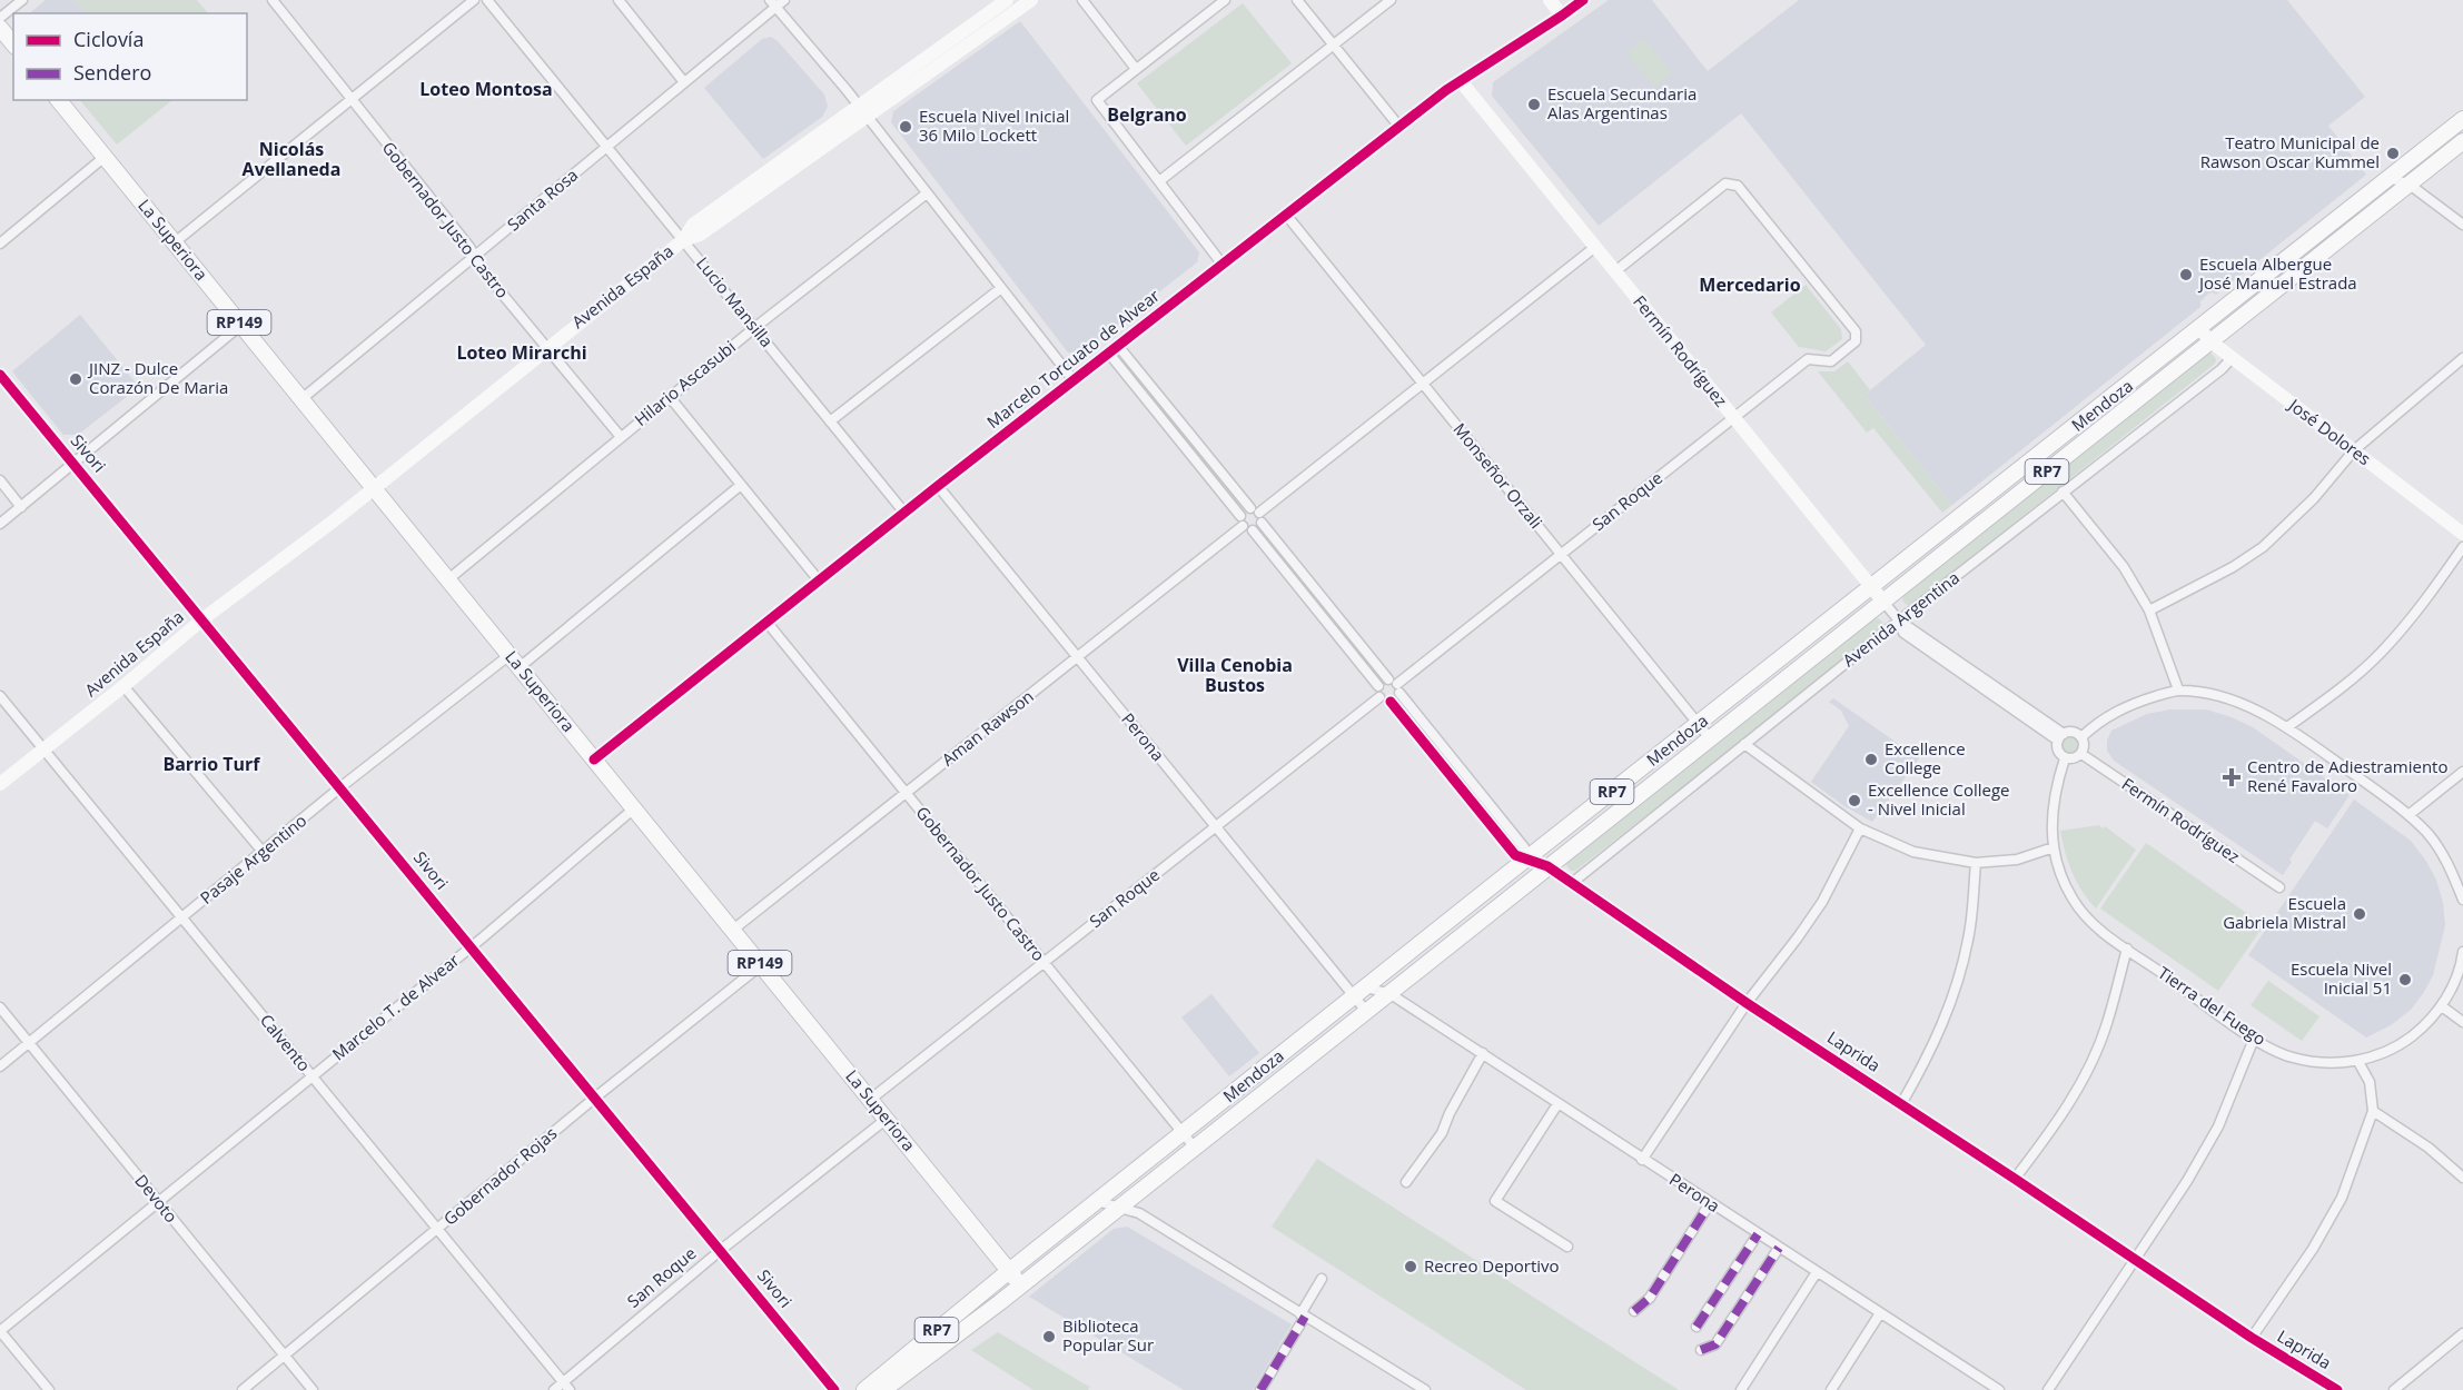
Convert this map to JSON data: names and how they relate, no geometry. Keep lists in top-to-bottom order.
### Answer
{
  "streets": {
    "main road": [
      "La Superiora",
      "RP149",
      "Mendoza",
      "RP7"
    ],
    "street": [
      "Santa Rosa",
      "Gobernador Justo Castro",
      "Avenida España",
      "Lucio Mansilla",
      "Fermín Rodríguez",
      "Marcelo Torcuato de Alvear",
      "Hilario Ascasubi",
      "José Dolores",
      "Sivori",
      "Monseñor Orzali",
      "San Roque",
      "Avenida Argentina",
      "Aman Rawson",
      "Perona",
      "Pasaje Argentino",
      "Tierra del Fuego",
      "Marcelo T. de Alvear",
      "Calvento",
      "Laprida",
      "Gobernador Rojas",
      "Devoto"
    ]
  },
  "crossings": [
    ["Santa Rosa", "Gobernador Justo Castro"],
    ["Santa Rosa", "La Superiora"],
    ["Santa Rosa", "Lucio Mansilla"],
    ["Gobernador Justo Castro", "Avenida España"],
    ["Gobernador Justo Castro", "Marcelo Torcuato de Alvear"],
    ["Gobernador Justo Castro", "Hilario Ascasubi"],
    ["Gobernador Justo Castro", "Mendoza"],
    ["Gobernador Justo Castro", "San Roque"],
    ["Gobernador Justo Castro", "Aman Rawson"],
    ["La Superiora", "Avenida España"],
    ["La Superiora", "Marcelo Torcuato de Alvear"],
    ["La Superiora", "Hilario Ascasubi"],
    ["La Superiora", "Mendoza"],
    ["La Superiora", "San Roque"],
    ["La Superiora", "Aman Rawson"],
    ["La Superiora", "Pasaje Argentino"],
    ["La Superiora", "Marcelo T. de Alvear"],
    ["La Superiora", "Gobernador Rojas"],
    ["Avenida España", "Lucio Mansilla"],
    ["Avenida España", "Sivori"],
    ["Avenida España", "Calvento"],
    ["Lucio Mansilla", "Marcelo Torcuato de Alvear"],
    ["Lucio Mansilla", "Hilario Ascasubi"],
    ["Fermín Rodríguez", "Marcelo Torcuato de Alvear"],
    ["Fermín Rodríguez", "Mendoza"],
    ["Fermín Rodríguez", "San Roque"],
    ["Fermín Rodríguez", "Avenida Argentina"],
    ["Fermín Rodríguez", "Tierra del Fuego"],
    ["Marcelo Torcuato de Alvear", "Monseñor Orzali"],
    ["Marcelo Torcuato de Alvear", "Perona"],
    ["Mendoza", "José Dolores"],
    ["Mendoza", "Monseñor Orzali"],
    ["Mendoza", "Perona"],
    ["Mendoza", "Laprida"],
    ["José Dolores", "Avenida Argentina"],
    ["Sivori", "San Roque"],
    ["Sivori", "Pasaje Argentino"],
    ["Sivori", "Marcelo T. de Alvear"],
    ["Sivori", "Gobernador Rojas"],
    ["Monseñor Orzali", "San Roque"],
    ["San Roque", "Perona"],
    ["San Roque", "Calvento"],
    ["San Roque", "Laprida"],
    ["Avenida Argentina", "Laprida"],
    ["Aman Rawson", "Perona"],
    ["Pasaje Argentino", "Calvento"],
    ["Pasaje Argentino", "Devoto"],
    ["Marcelo T. de Alvear", "Calvento"],
    ["Marcelo T. de Alvear", "Devoto"],
    ["Calvento", "Gobernador Rojas"],
    ["Gobernador Rojas", "Devoto"]
  ],
  "districts": [
    "Loteo Montosa",
    "Belgrano",
    "Nicolás Avellaneda",
    "Mercedario",
    "Loteo Mirarchi",
    "Villa Cenobia Bustos",
    "Barrio Turf"
  ],
  "places": {
    "other": [
      "Escuela Secundaria Alas Argentinas",
      "Escuela Nivel Inicial 36 Milo Lockett",
      "Teatro Municipal de Rawson Oscar Kummel",
      "Escuela Albergue José Manuel Estrada",
      "JINZ - Dulce Corazón De Maria",
      "Excellence College",
      "Excellence College - Nivel Inicial",
      "Escuela Gabriela Mistral",
      "Escuela Nivel Inicial 51",
      "Recreo Deportivo",
      "Biblioteca Popular Sur"
    ],
    "health": ["Centro de Adiestramiento René Favaloro"]
  },
  "legend": ["Ciclovía", "Sendero"]
}
